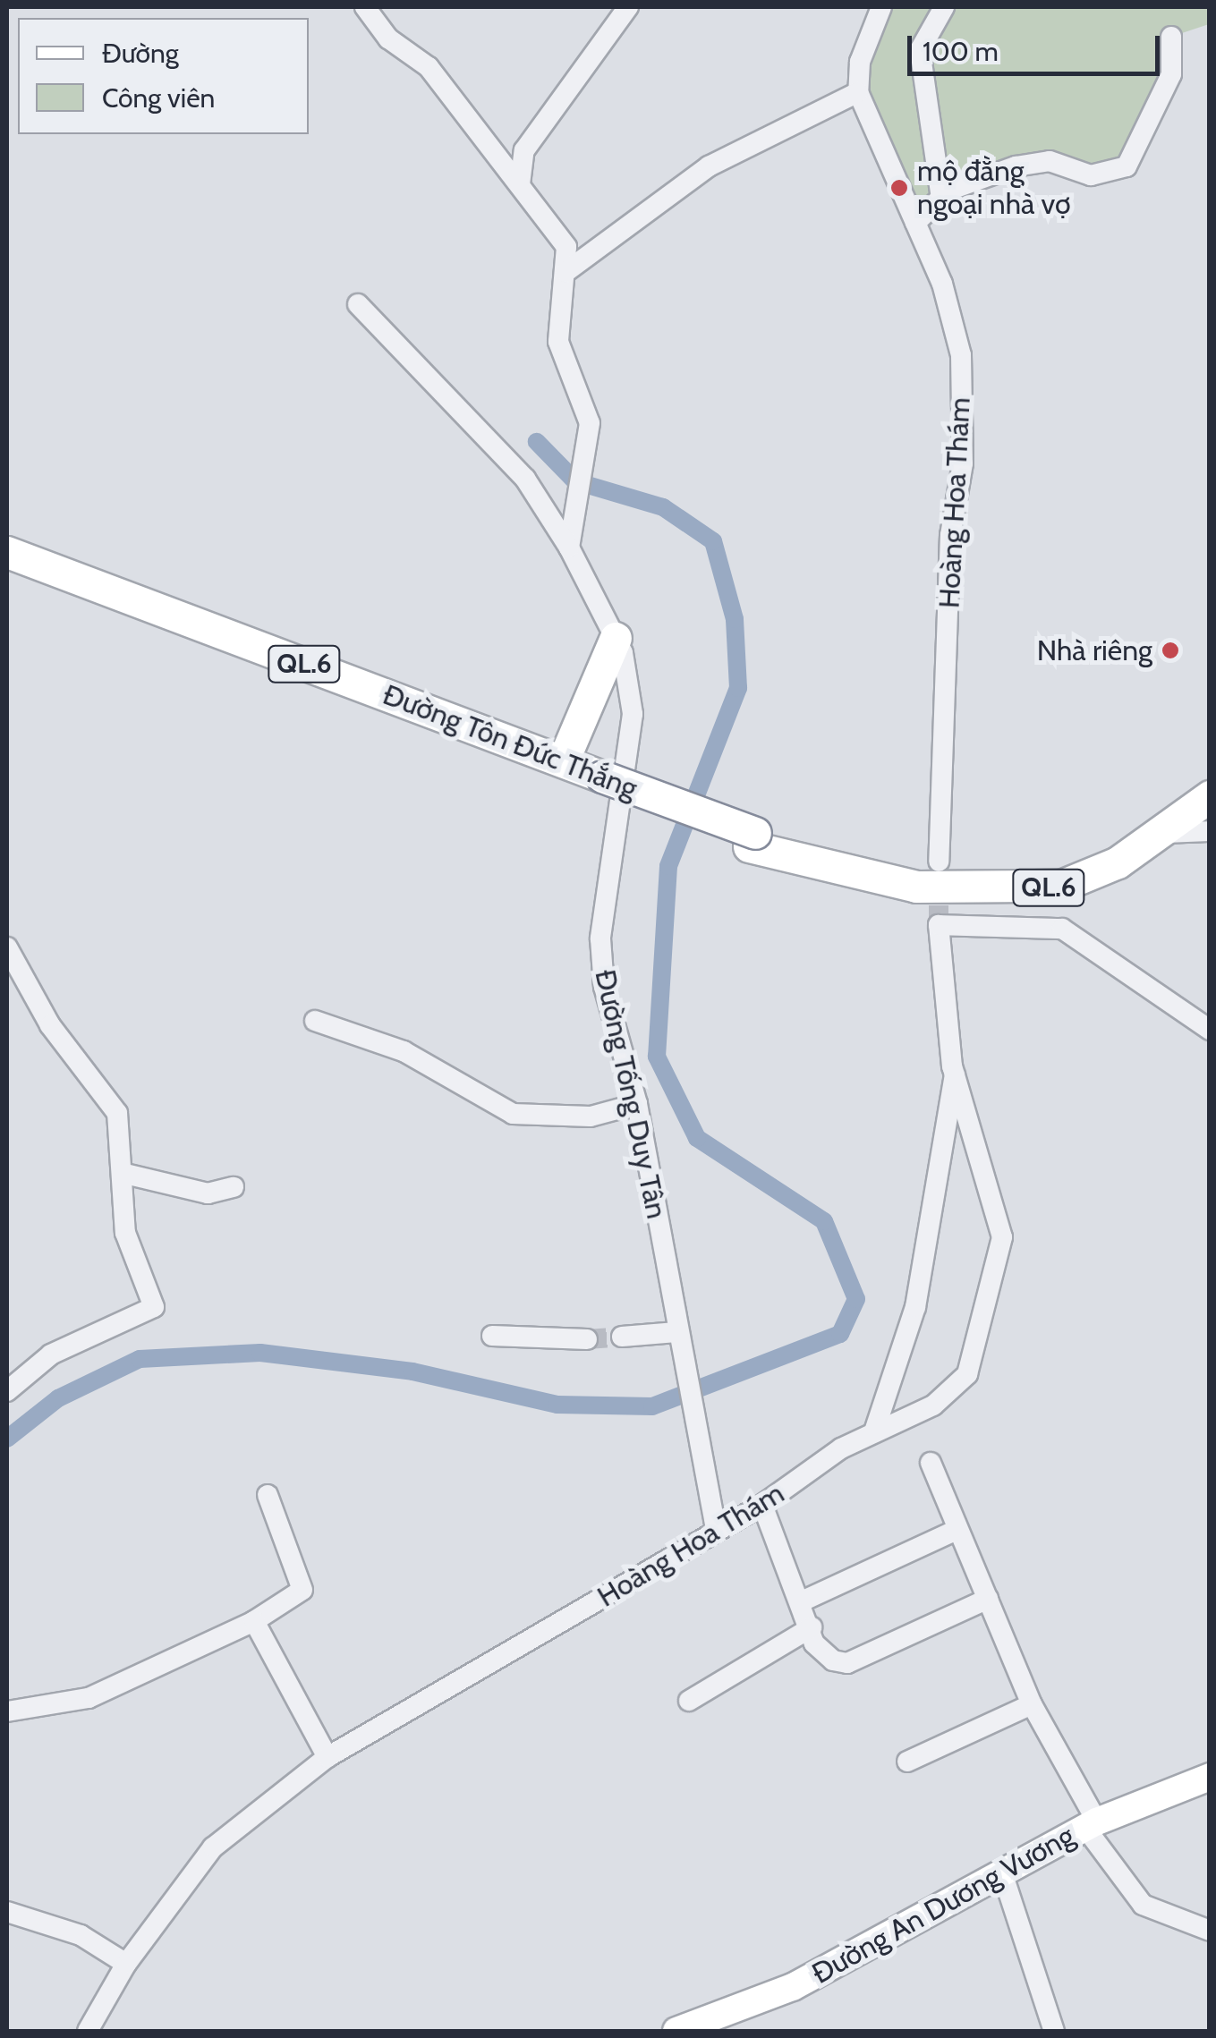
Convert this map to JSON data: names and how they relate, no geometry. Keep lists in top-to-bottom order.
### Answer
{
  "streets": {
    "highway": ["QL.6", "Đường Tôn Đức Thắng"],
    "main road": ["Đường An Dương Vương"],
    "street": ["Hoàng Hoa Thám", "Đường Tống Duy Tân"]
  },
  "crossings": [
    ["Hoàng Hoa Thám", "Đường Tống Duy Tân"]
  ],
  "places": ["mộ đằng ngoại nhà vợ", "Nhà riêng"],
  "legend": ["Đường", "Công viên"],
  "scale_bar": "100 m"
}
